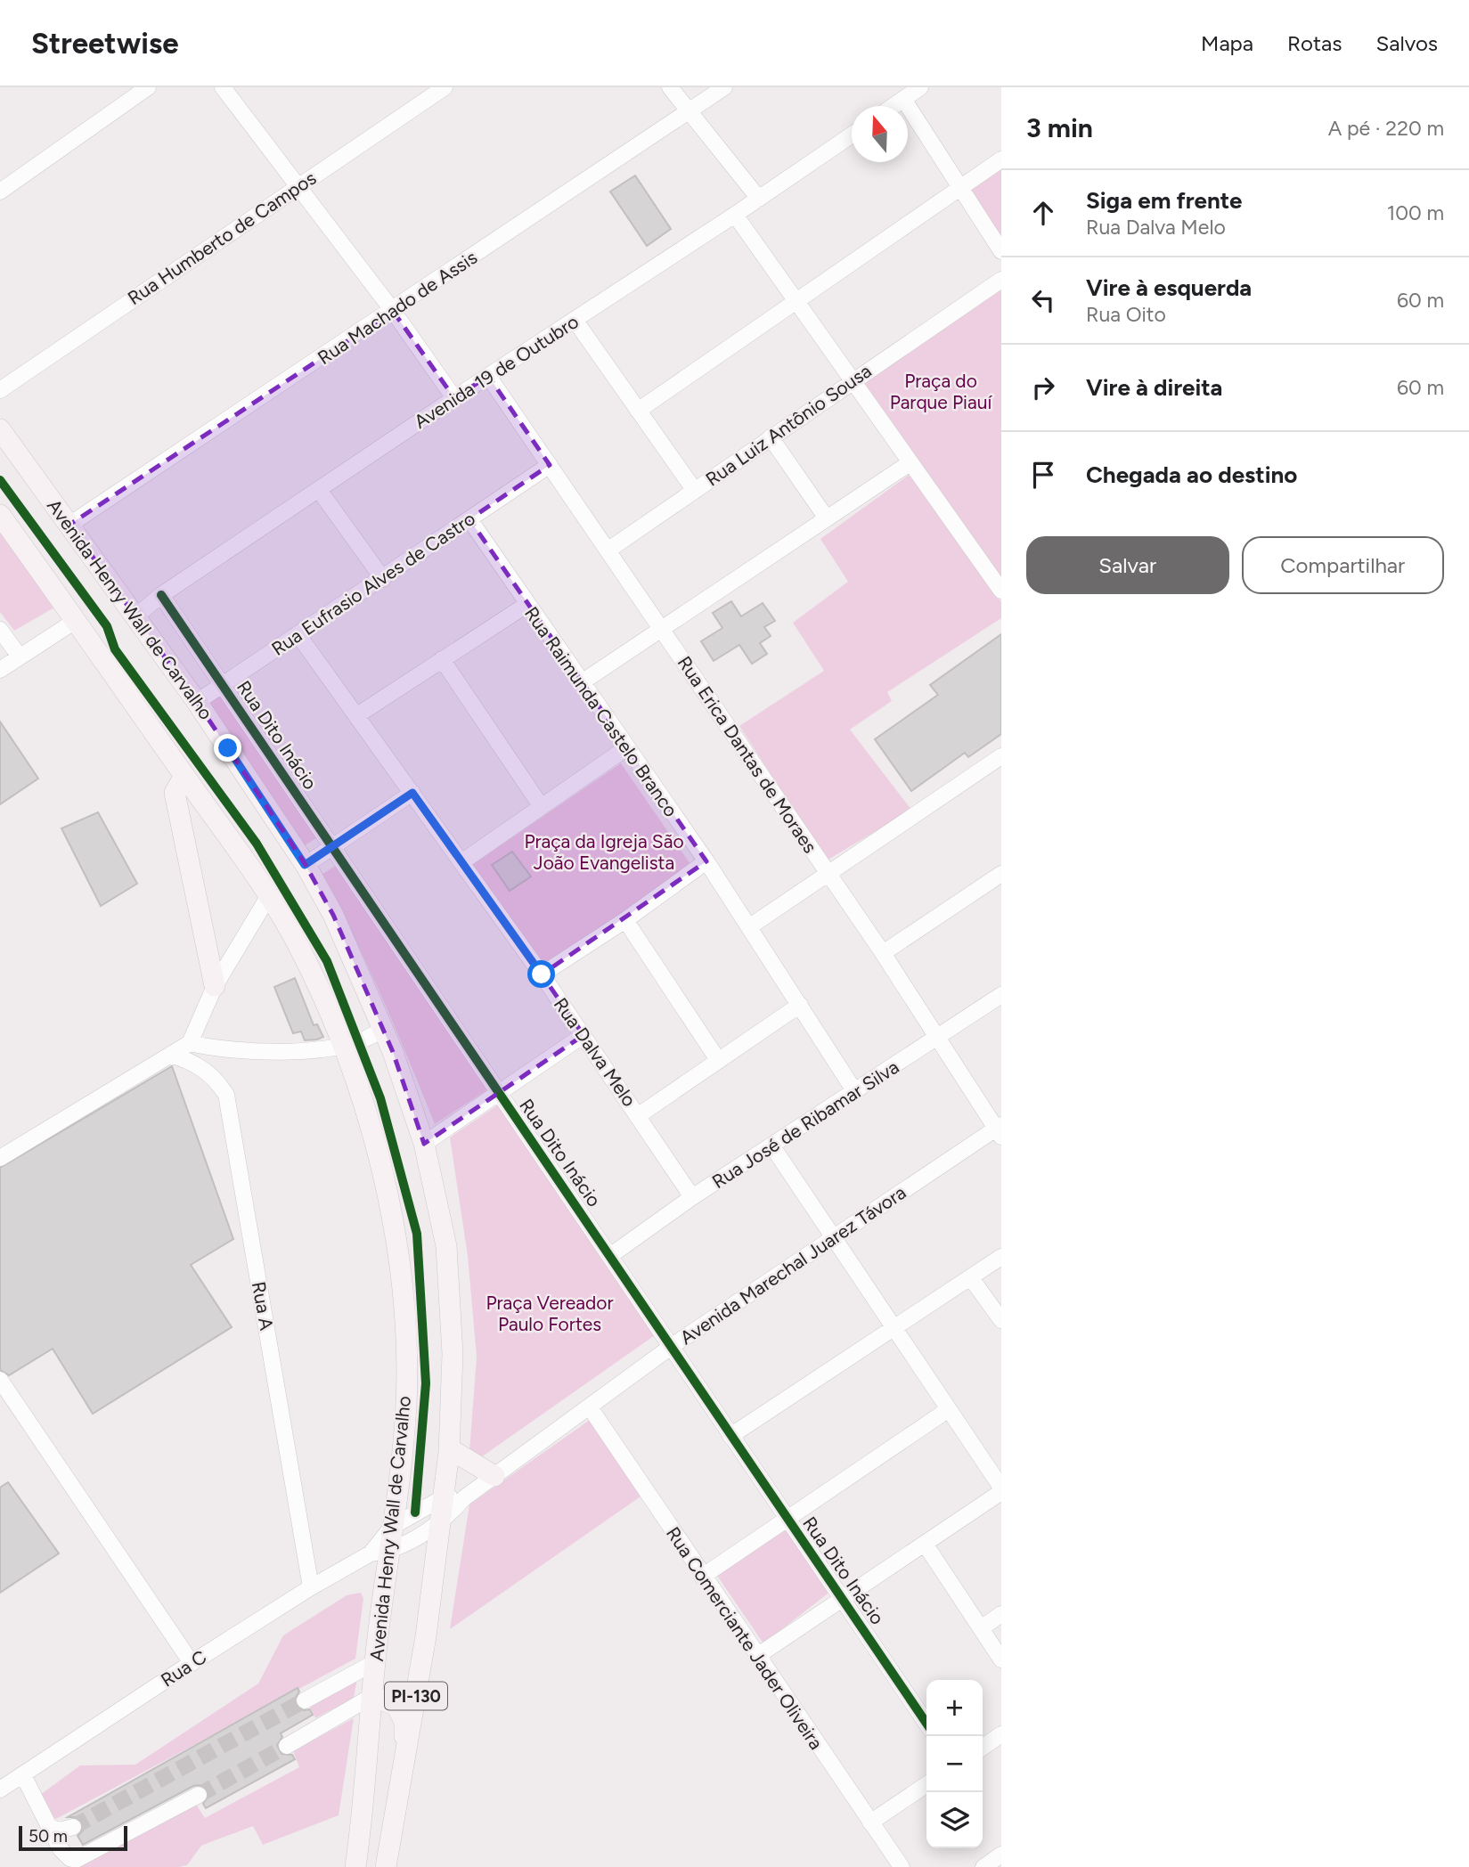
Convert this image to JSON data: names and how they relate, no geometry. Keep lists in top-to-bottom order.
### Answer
{
  "streets": {
    "main road": ["Avenida Henry Wall de Carvalho", "PI-130"],
    "street": [
      "Rua Humberto de Campos",
      "Rua Machado de Assis",
      "Avenida 19 de Outubro",
      "Rua Luiz Antônio Sousa",
      "Rua Eufrasio Alves de Castro",
      "Rua Raimunda Castelo Branco",
      "Rua Dito Inácio",
      "Rua Erica Dantas de Moraes",
      "Rua Dalva Melo",
      "Rua José de Ribamar Silva",
      "Avenida Marechal Juarez Távora",
      "Rua A",
      "Rua Comerciante Jader Oliveira",
      "Rua C"
    ]
  },
  "crossings": [
    ["Rua Machado de Assis", "Avenida Henry Wall de Carvalho"],
    ["Avenida 19 de Outubro", "Avenida Henry Wall de Carvalho"],
    ["Avenida 19 de Outubro", "Rua Dito Inácio"],
    ["Avenida 19 de Outubro", "Rua Erica Dantas de Moraes"],
    ["Rua Luiz Antônio Sousa", "Rua Erica Dantas de Moraes"],
    ["Rua Eufrasio Alves de Castro", "Avenida Henry Wall de Carvalho"],
    ["Rua Eufrasio Alves de Castro", "Rua Raimunda Castelo Branco"],
    ["Rua Eufrasio Alves de Castro", "Rua Dito Inácio"],
    ["Rua Eufrasio Alves de Castro", "Rua Erica Dantas de Moraes"],
    ["Rua Eufrasio Alves de Castro", "Rua Dalva Melo"],
    ["Avenida Henry Wall de Carvalho", "Avenida Marechal Juarez Távora"],
    ["Avenida Henry Wall de Carvalho", "Rua C"],
    ["Rua Raimunda Castelo Branco", "Rua José de Ribamar Silva"],
    ["Rua Dito Inácio", "Rua José de Ribamar Silva"],
    ["Rua Dito Inácio", "Avenida Marechal Juarez Távora"],
    ["Rua Erica Dantas de Moraes", "Rua José de Ribamar Silva"],
    ["Rua Erica Dantas de Moraes", "Avenida Marechal Juarez Távora"],
    ["Rua Dalva Melo", "Rua José de Ribamar Silva"],
    ["Avenida Marechal Juarez Távora", "Rua Comerciante Jader Oliveira"],
    ["Avenida Marechal Juarez Távora", "Rua C"],
    ["Rua A", "Rua C"]
  ],
  "parks": ["Praça do Parque Piauí", "Praça da Igreja São João Evangelista", "Praça Vereador Paulo Fortes"],
  "scale_bar": "50 m",
  "north": "top",
  "page": {
    "header": "Streetwise",
    "nav": ["Mapa", "Rotas", "Salvos"],
    "heading": ["3 min", "A pé · 220 m"],
    "list": [
      ["Siga em frente", "Rua Dalva Melo", "100 m"],
      ["Vire à esquerda", "Rua Oito", "60 m"],
      ["Vire à direita", "60 m"],
      "Chegada ao destino"
    ],
    "buttons": ["Salvar", "Compartilhar"],
    "map_buttons": ["+", "−"],
    "scale": "50 m"
  }
}
